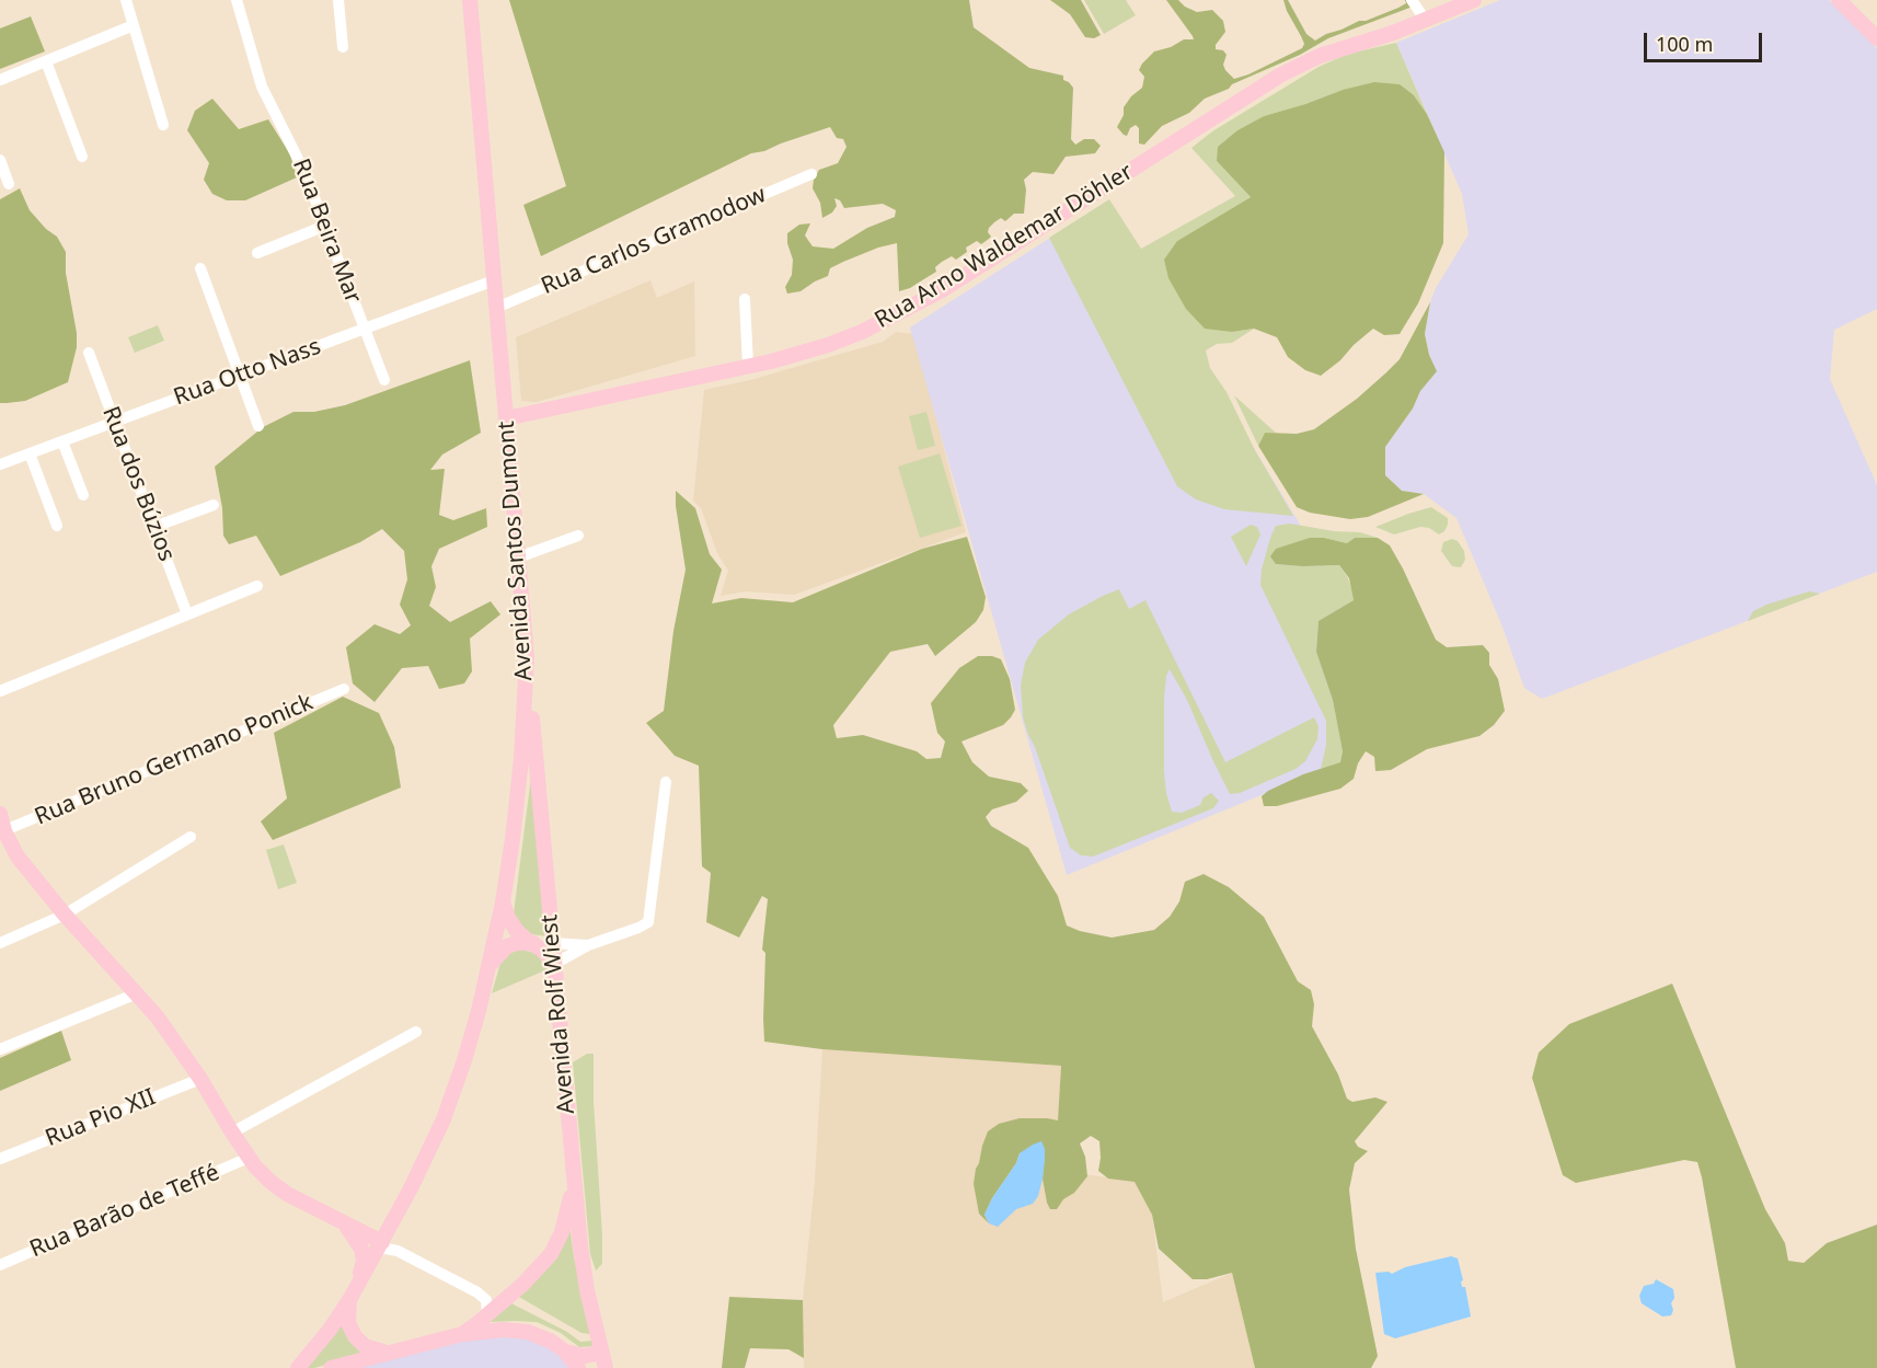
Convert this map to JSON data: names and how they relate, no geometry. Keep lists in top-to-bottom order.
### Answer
{
  "streets": {
    "main road": ["Rua Arno Waldemar Döhler", "Avenida Santos Dumont", "Avenida Rolf Wiest"],
    "street": [
      "Rua Beira Mar",
      "Rua Carlos Gramodow",
      "Rua Otto Nass",
      "Rua dos Búzios",
      "Rua Bruno Germano Ponick",
      "Rua Pio XII",
      "Rua Barão de Teffé"
    ]
  },
  "crossings": [
    ["Rua Beira Mar", "Rua Otto Nass"],
    ["Rua Carlos Gramodow", "Avenida Santos Dumont"],
    ["Rua Arno Waldemar Döhler", "Avenida Santos Dumont"],
    ["Rua Otto Nass", "Rua dos Búzios"],
    ["Rua Otto Nass", "Avenida Santos Dumont"],
    ["Avenida Santos Dumont", "Avenida Rolf Wiest"]
  ],
  "scale_bar": "100 m"
}
